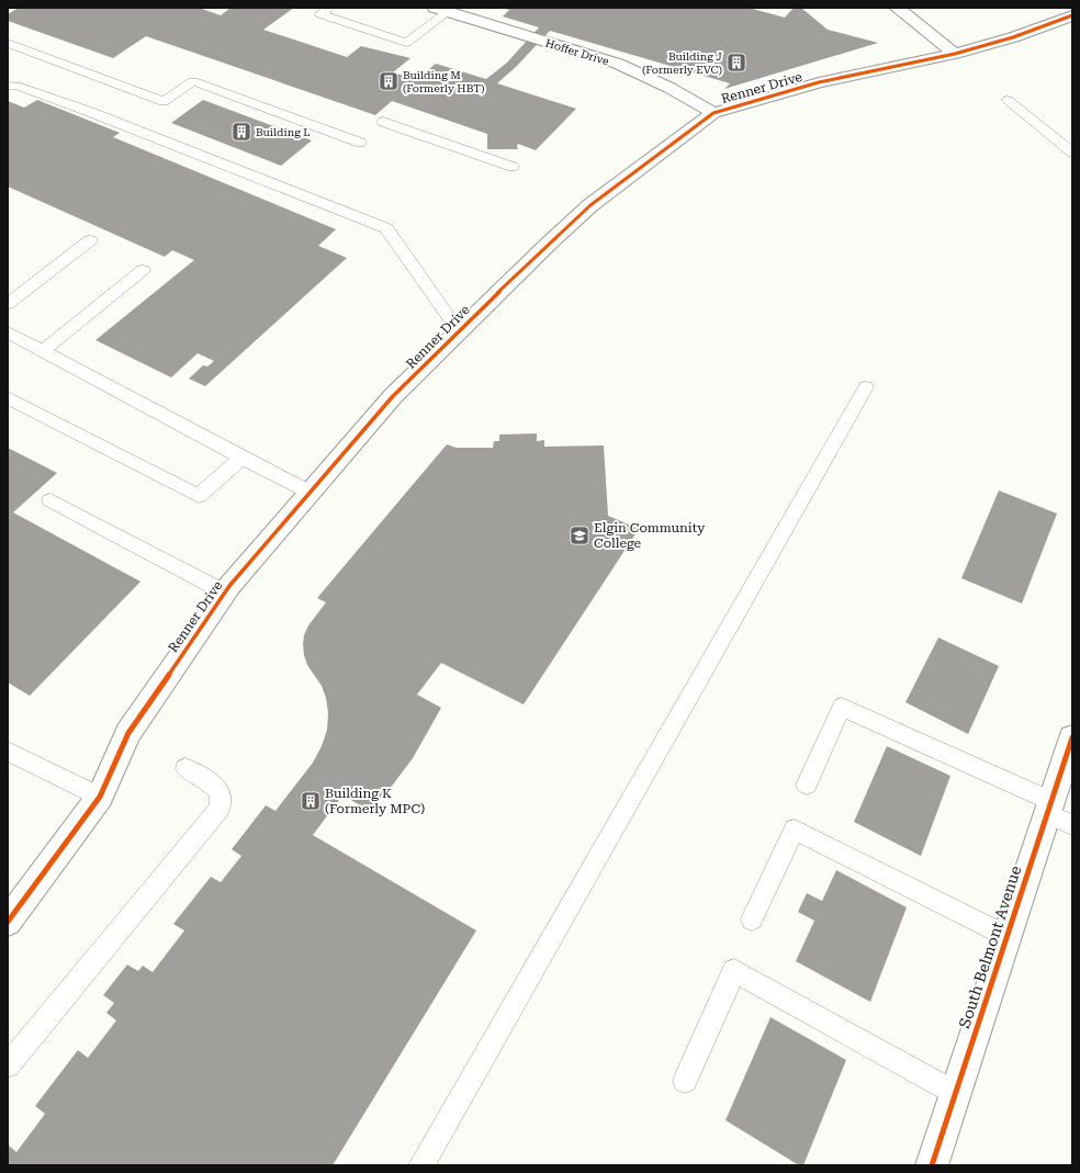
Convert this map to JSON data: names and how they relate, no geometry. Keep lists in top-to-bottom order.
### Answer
{
  "streets": {
    "street": ["Hoffer Drive", "Renner Drive", "South Belmont Avenue"]
  },
  "crossings": [
    ["Hoffer Drive", "Renner Drive"]
  ],
  "places": {
    "building": [
      "Building J (Formerly EVC)",
      "Building M (Formerly HBT)",
      "Building L",
      "Building K (Formerly MPC)"
    ],
    "school or university": ["Elgin Community College"]
  }
}
